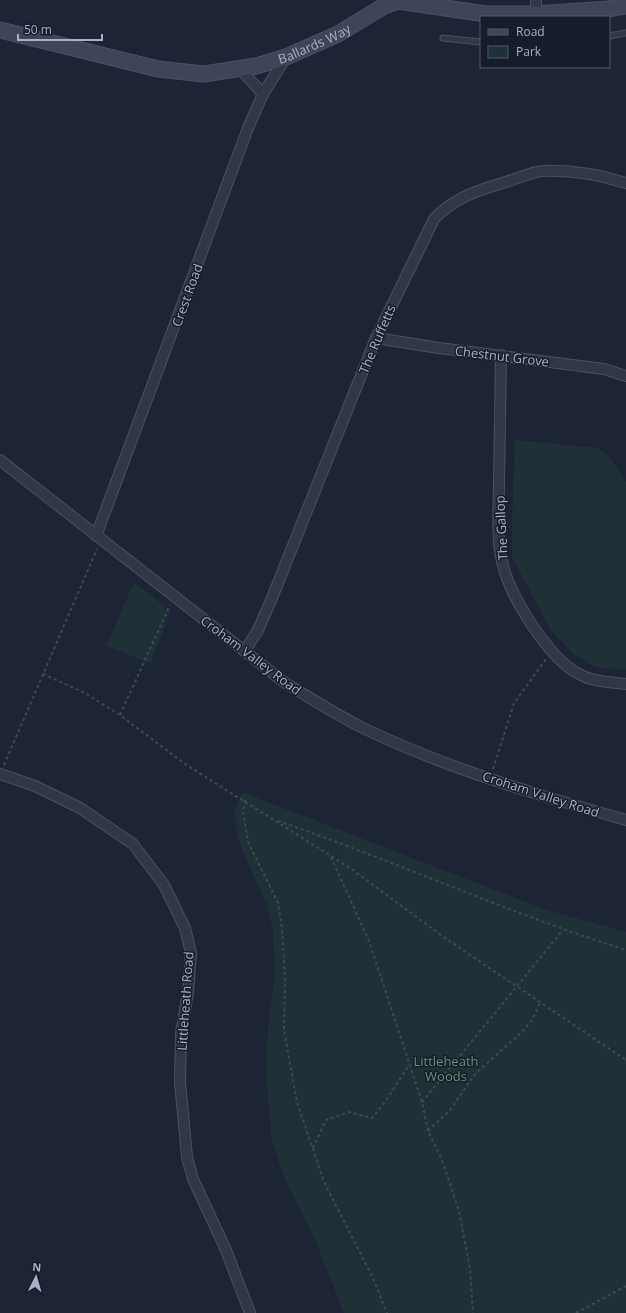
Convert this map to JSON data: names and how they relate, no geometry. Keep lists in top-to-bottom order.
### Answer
{
  "streets": {
    "street": [
      "Ballards Way",
      "Crest Road",
      "The Ruffetts",
      "Chestnut Grove",
      "The Gallop",
      "Croham Valley Road",
      "Littleheath Road"
    ]
  },
  "crossings": [
    ["Ballards Way", "Crest Road"],
    ["Crest Road", "Croham Valley Road"],
    ["The Ruffetts", "Chestnut Grove"],
    ["The Ruffetts", "Croham Valley Road"],
    ["Chestnut Grove", "The Gallop"]
  ],
  "parks": ["Littleheath Woods"],
  "legend": ["Road", "Park"],
  "scale_bar": "50 m",
  "north": "top"
}
